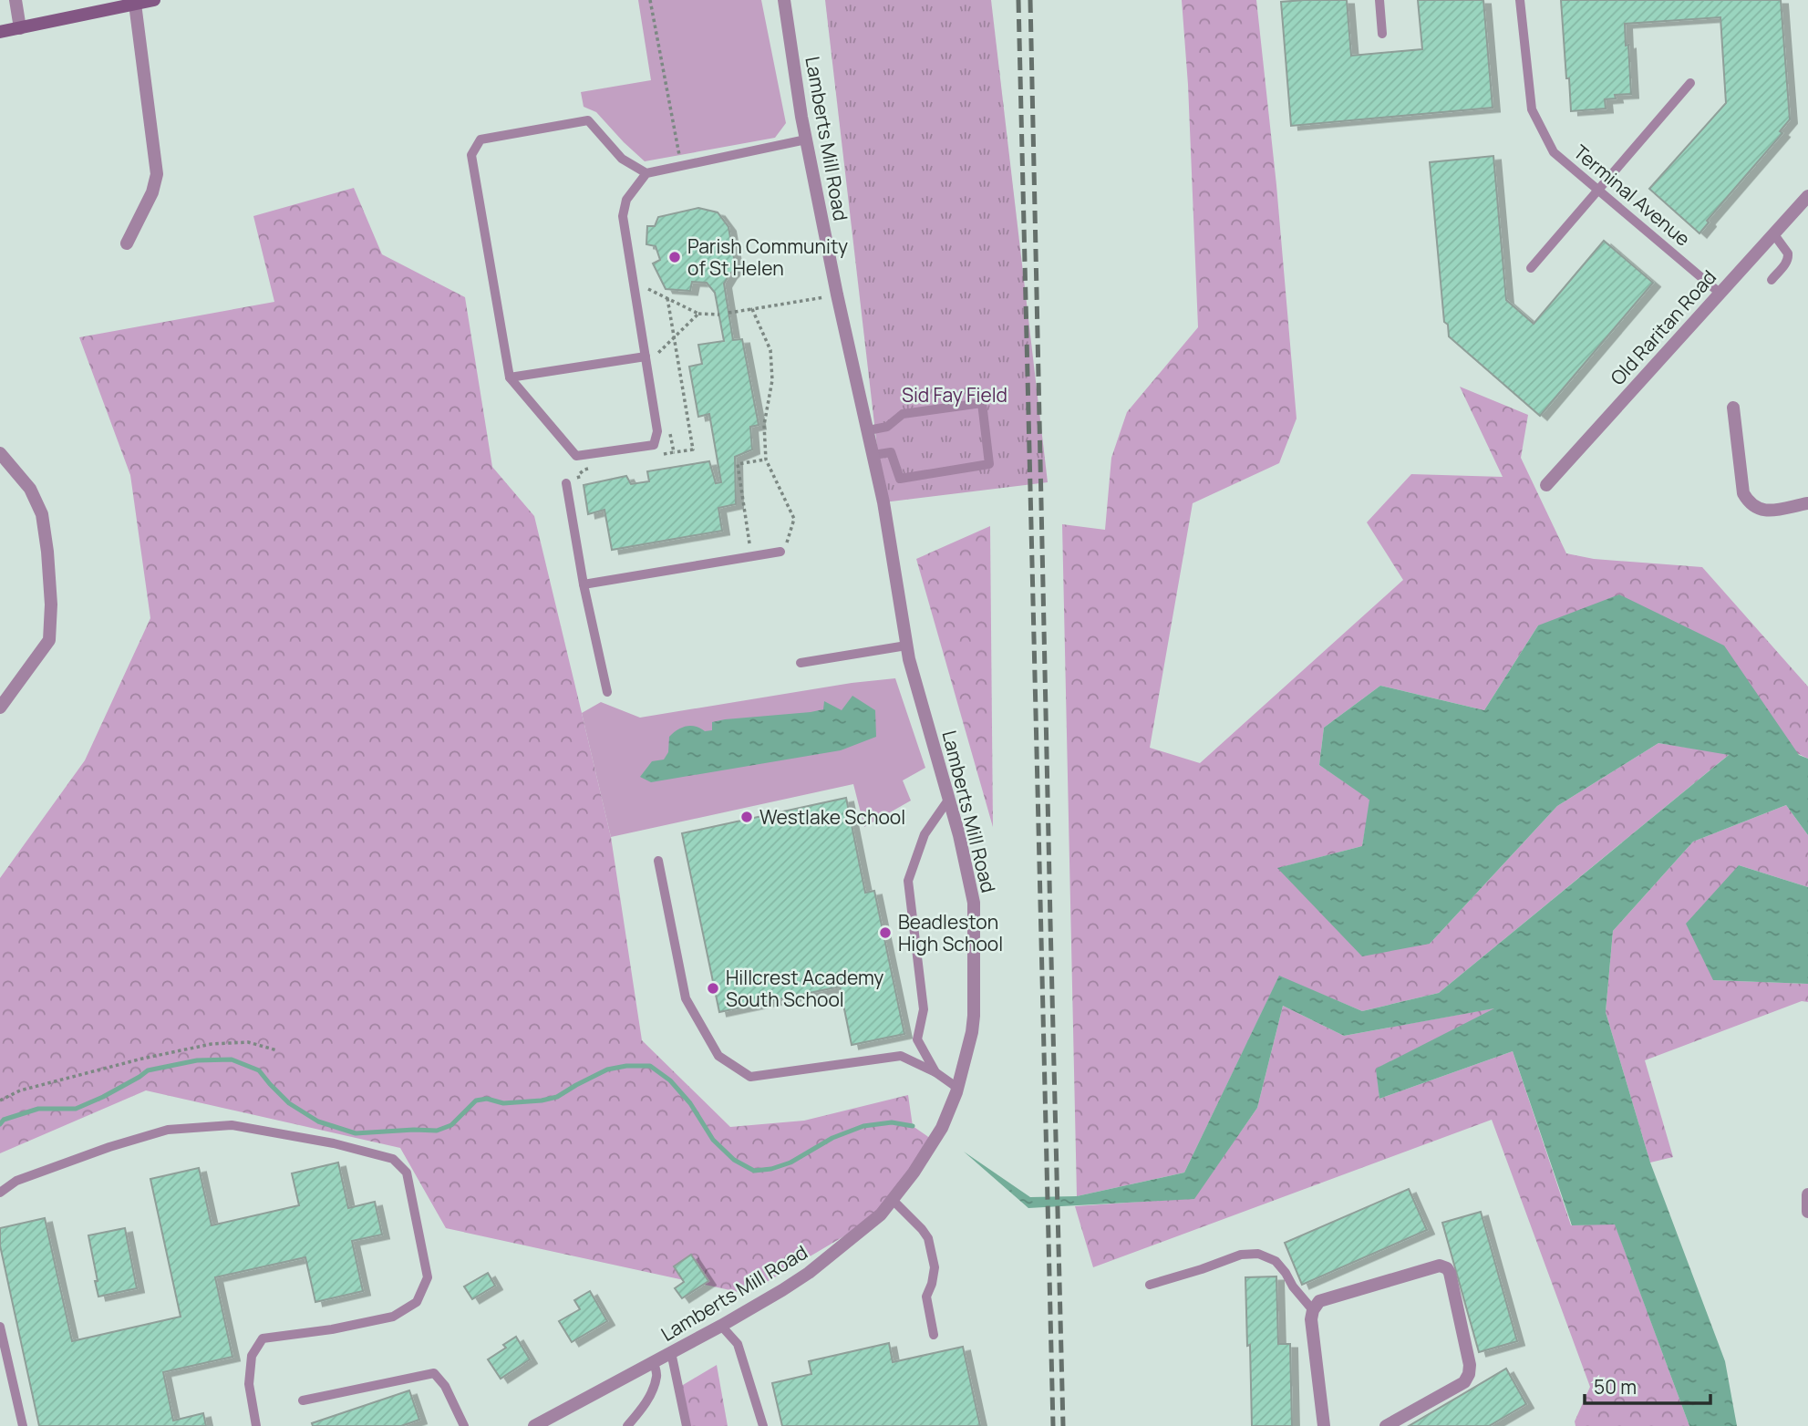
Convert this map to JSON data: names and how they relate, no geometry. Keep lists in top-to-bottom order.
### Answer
{
  "streets": {
    "street": ["Lamberts Mill Road", "Old Raritan Road"],
    "lane": ["Terminal Avenue"]
  },
  "crossings": [
    ["Terminal Avenue", "Old Raritan Road"]
  ],
  "parks": ["Sid Fay Field"],
  "places": [
    "Parish Community of St Helen",
    "Westlake School",
    "Beadleston High School",
    "Hillcrest Academy South School"
  ],
  "scale_bar": "50 m"
}
